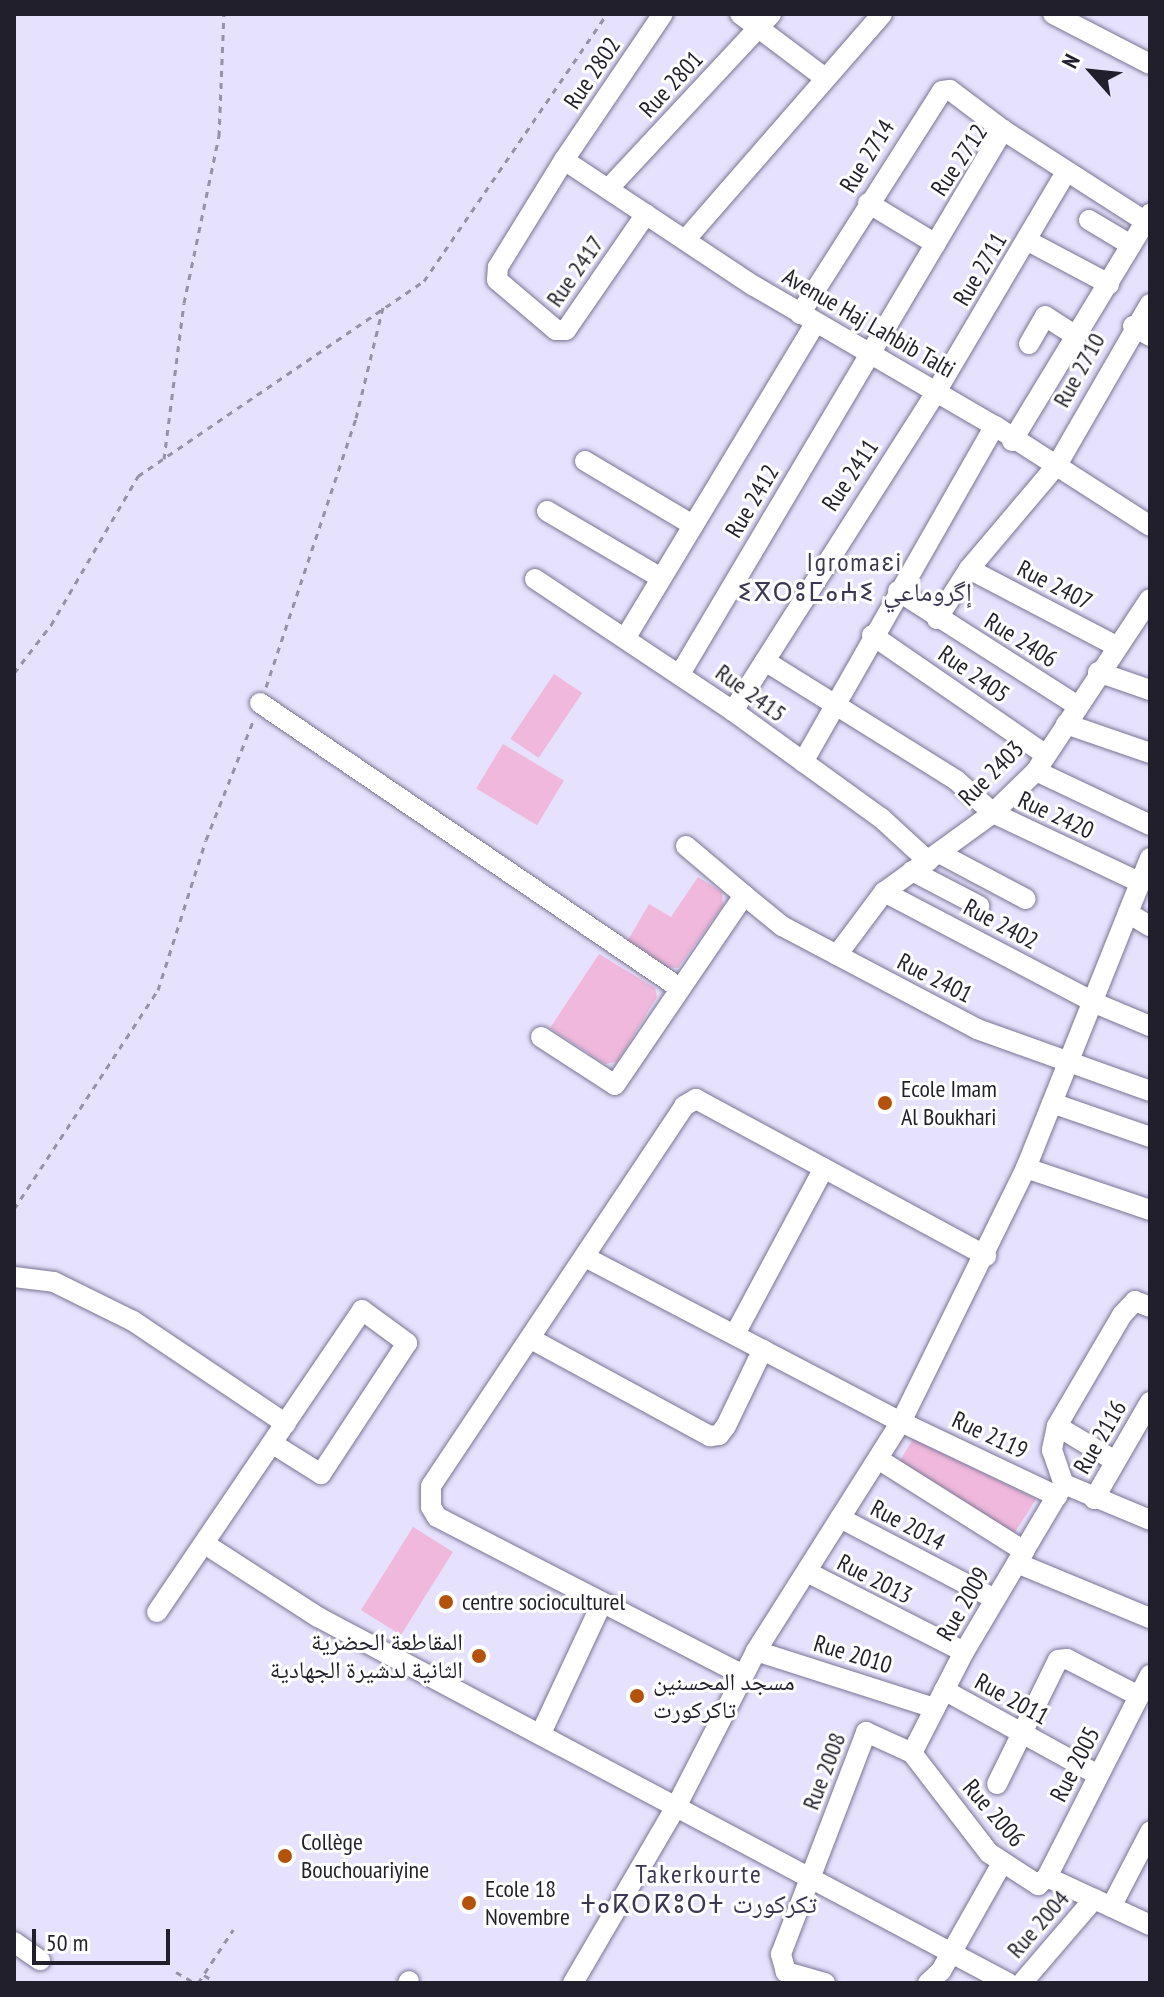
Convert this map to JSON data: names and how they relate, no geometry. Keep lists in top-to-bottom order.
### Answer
{
  "streets": {
    "street": [
      "Rue 2802",
      "Rue 2801",
      "Rue 2714",
      "Rue 2712",
      "Rue 2711",
      "Rue 2417",
      "Avenue Haj Lahbib Talti",
      "Rue 2710",
      "Rue 2411",
      "Rue 2412",
      "Rue 2407",
      "Rue 2406",
      "Rue 2405",
      "Rue 2415",
      "Rue 2403",
      "Rue 2420",
      "Rue 2402",
      "Rue 2401",
      "Rue 2119",
      "Rue 2116",
      "Rue 2014",
      "Rue 2013",
      "Rue 2009",
      "Rue 2010",
      "Rue 2011",
      "Rue 2005",
      "Rue 2008",
      "Rue 2006",
      "Rue 2004"
    ]
  },
  "crossings": [
    ["Rue 2802", "Rue 2417"],
    ["Rue 2802", "Avenue Haj Lahbib Talti"],
    ["Rue 2801", "Avenue Haj Lahbib Talti"],
    ["Rue 2714", "Rue 2712"],
    ["Rue 2714", "Avenue Haj Lahbib Talti"],
    ["Rue 2714", "Rue 2415"],
    ["Rue 2712", "Rue 2711"],
    ["Rue 2712", "Avenue Haj Lahbib Talti"],
    ["Rue 2712", "Rue 2412"],
    ["Rue 2711", "Avenue Haj Lahbib Talti"],
    ["Rue 2711", "Rue 2411"],
    ["Rue 2417", "Avenue Haj Lahbib Talti"],
    ["Avenue Haj Lahbib Talti", "Rue 2710"],
    ["Avenue Haj Lahbib Talti", "Rue 2411"],
    ["Avenue Haj Lahbib Talti", "Rue 2412"],
    ["Rue 2710", "Rue 2407"],
    ["Rue 2710", "Rue 2406"],
    ["Rue 2411", "Rue 2415"],
    ["Rue 2411", "Rue 2420"],
    ["Rue 2412", "Rue 2415"],
    ["Rue 2407", "Rue 2403"],
    ["Rue 2406", "Rue 2403"],
    ["Rue 2405", "Rue 2403"],
    ["Rue 2415", "Rue 2403"],
    ["Rue 2403", "Rue 2420"],
    ["Rue 2403", "Rue 2402"],
    ["Rue 2403", "Rue 2401"],
    ["Rue 2119", "Rue 2116"],
    ["Rue 2119", "Rue 2009"],
    ["Rue 2014", "Rue 2009"],
    ["Rue 2013", "Rue 2009"],
    ["Rue 2009", "Rue 2010"],
    ["Rue 2009", "Rue 2011"],
    ["Rue 2009", "Rue 2008"],
    ["Rue 2009", "Rue 2006"],
    ["Rue 2010", "Rue 2011"],
    ["Rue 2011", "Rue 2005"],
    ["Rue 2005", "Rue 2006"],
    ["Rue 2008", "Rue 2006"]
  ],
  "districts": ["Igromaɛi ⵉⴳⵔⵓⵎⴰⵄⵉ إگروماعي", "Takerkourte ⵜⴰⴽⵔⴽⵓⵔⵜ تكركورت"],
  "places": [
    "Ecole Imam Al Boukhari",
    "centre socioculturel",
    "المقاطعة الحضرية الثانية لدشيرة الجهادية",
    "مسجد المحسنين تاكركورت",
    "Collège Bouchouariyine",
    "Ecole 18 Novembre"
  ],
  "scale_bar": "50 m",
  "north": "top left"
}
